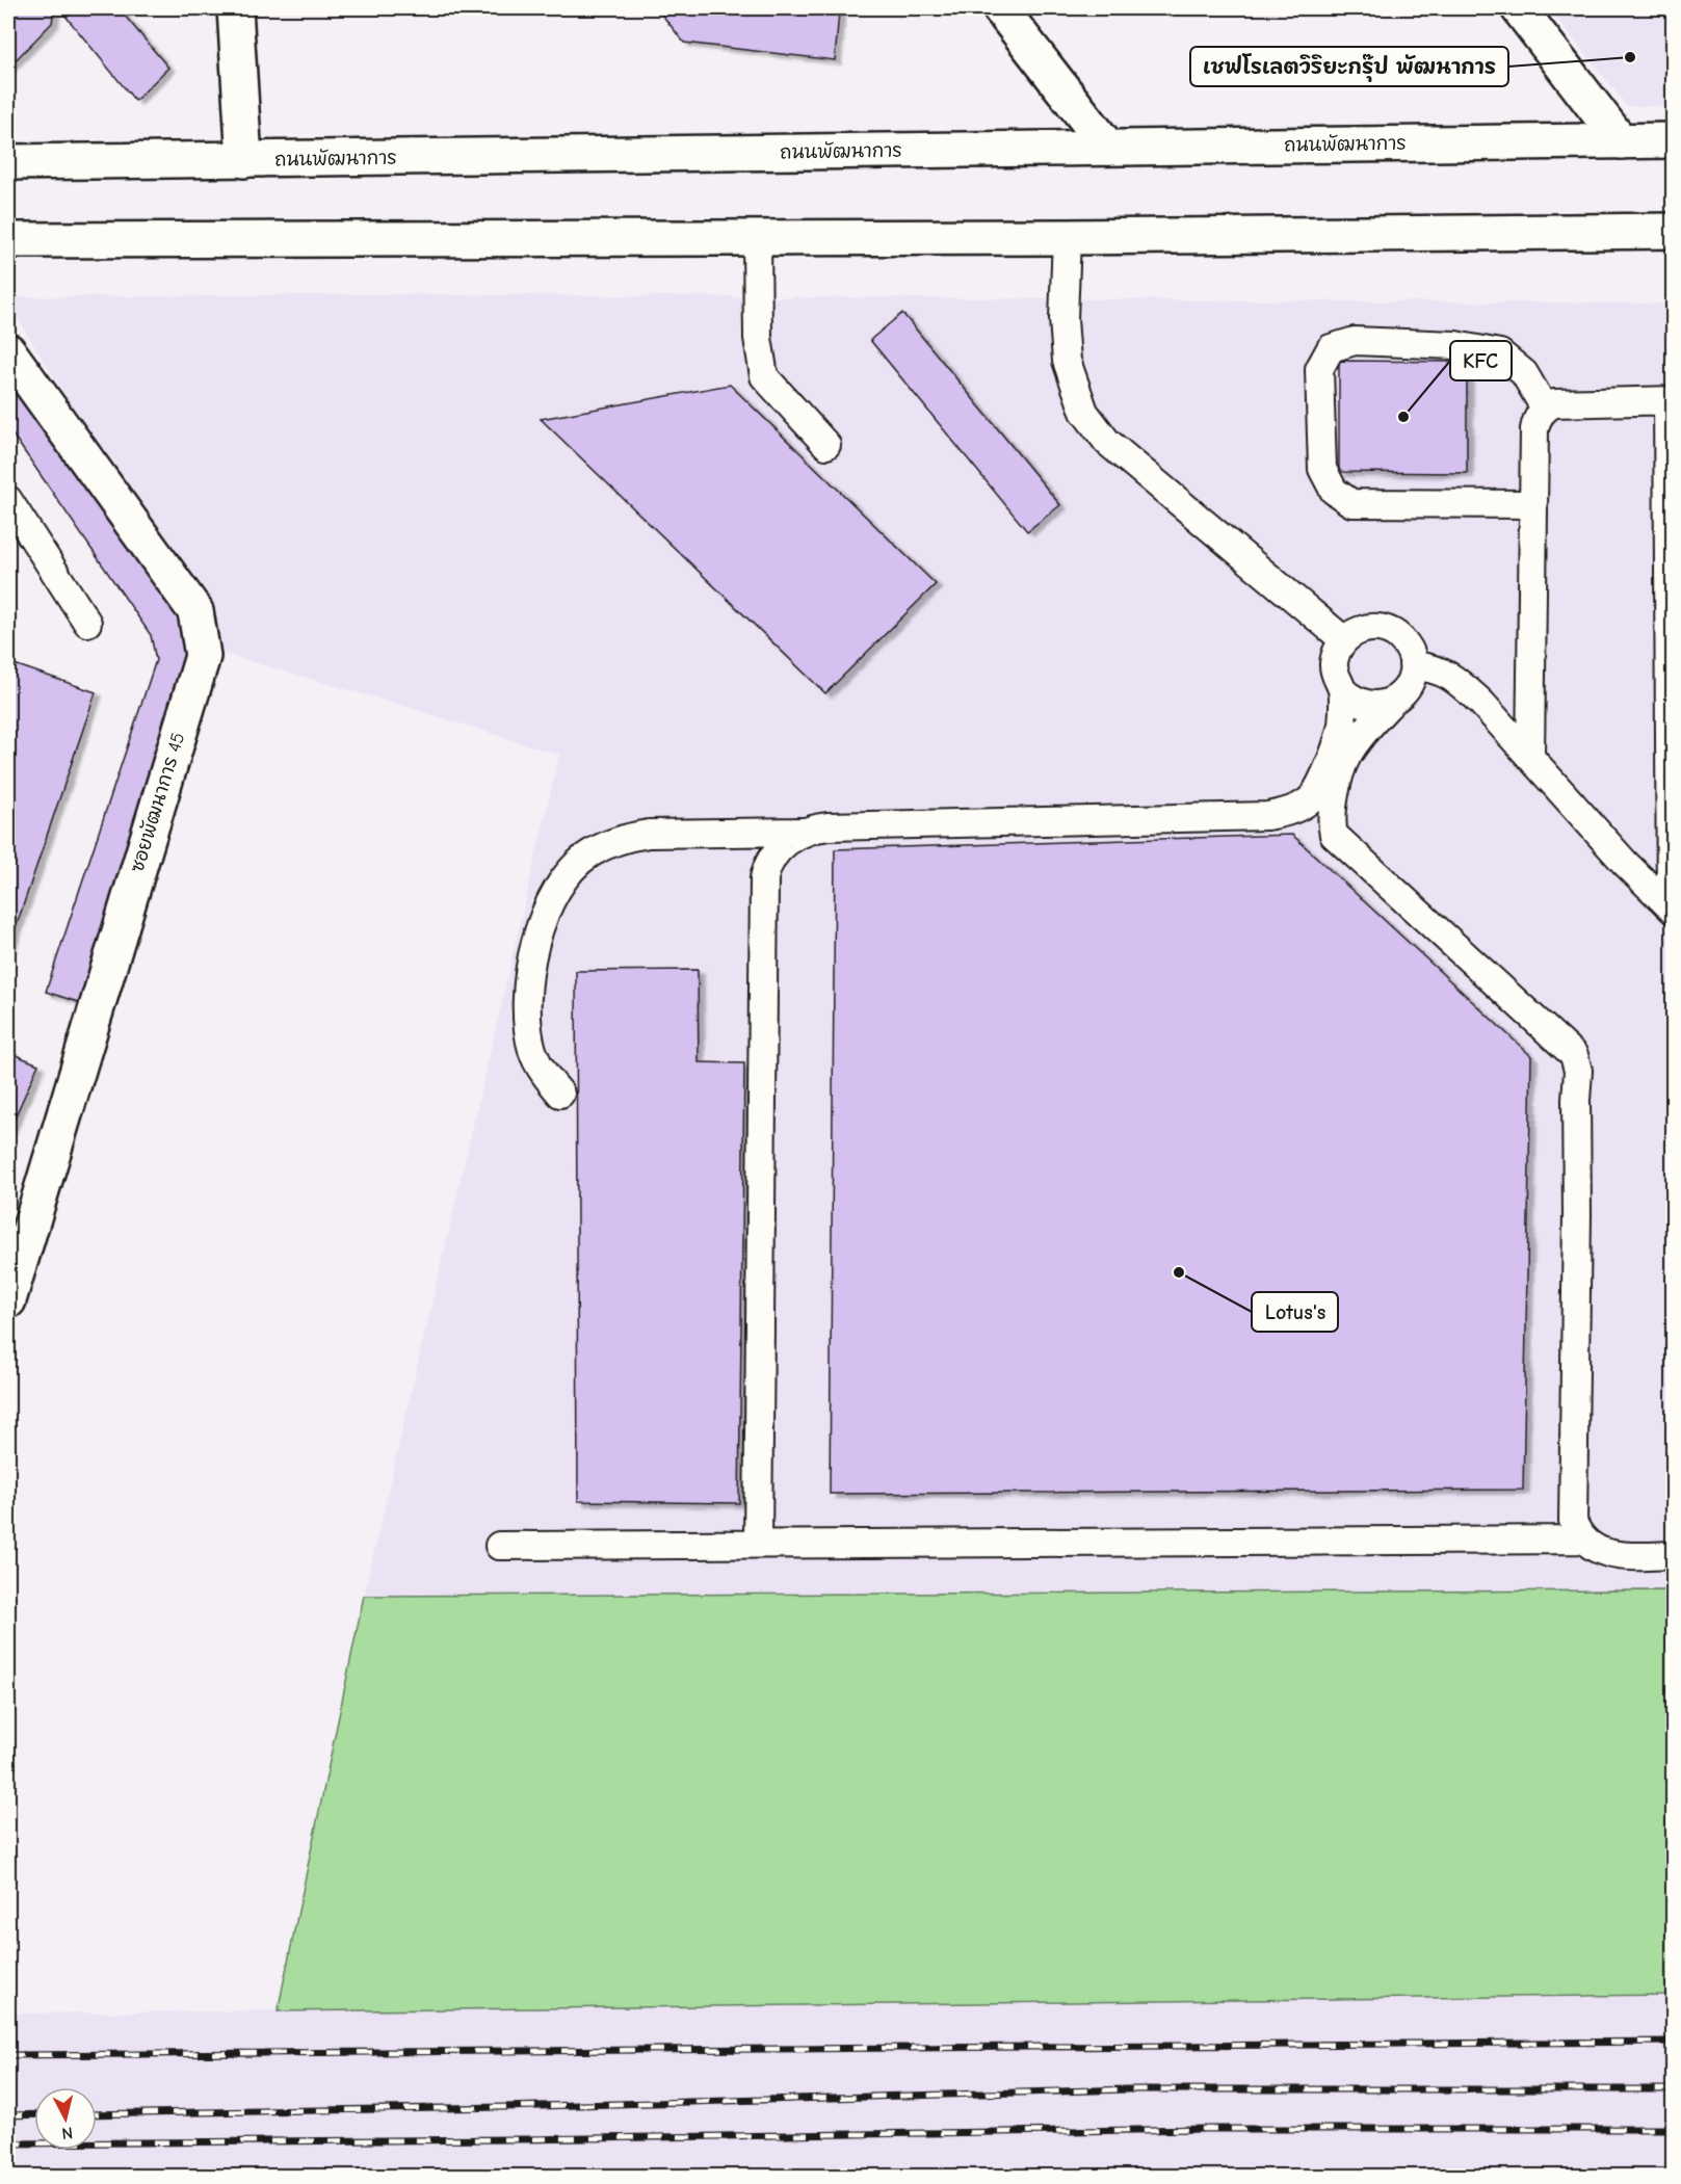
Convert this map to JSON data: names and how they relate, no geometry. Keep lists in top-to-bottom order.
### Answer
{
  "streets": {
    "main road": ["ถนนพัฒนาการ", "ซอยพัฒนาการ 45"]
  },
  "places": ["เชฟโรเลตวิริยะกรุ๊ป พัฒนาการ", "KFC", "Lotus's"],
  "north": "bottom"
}
